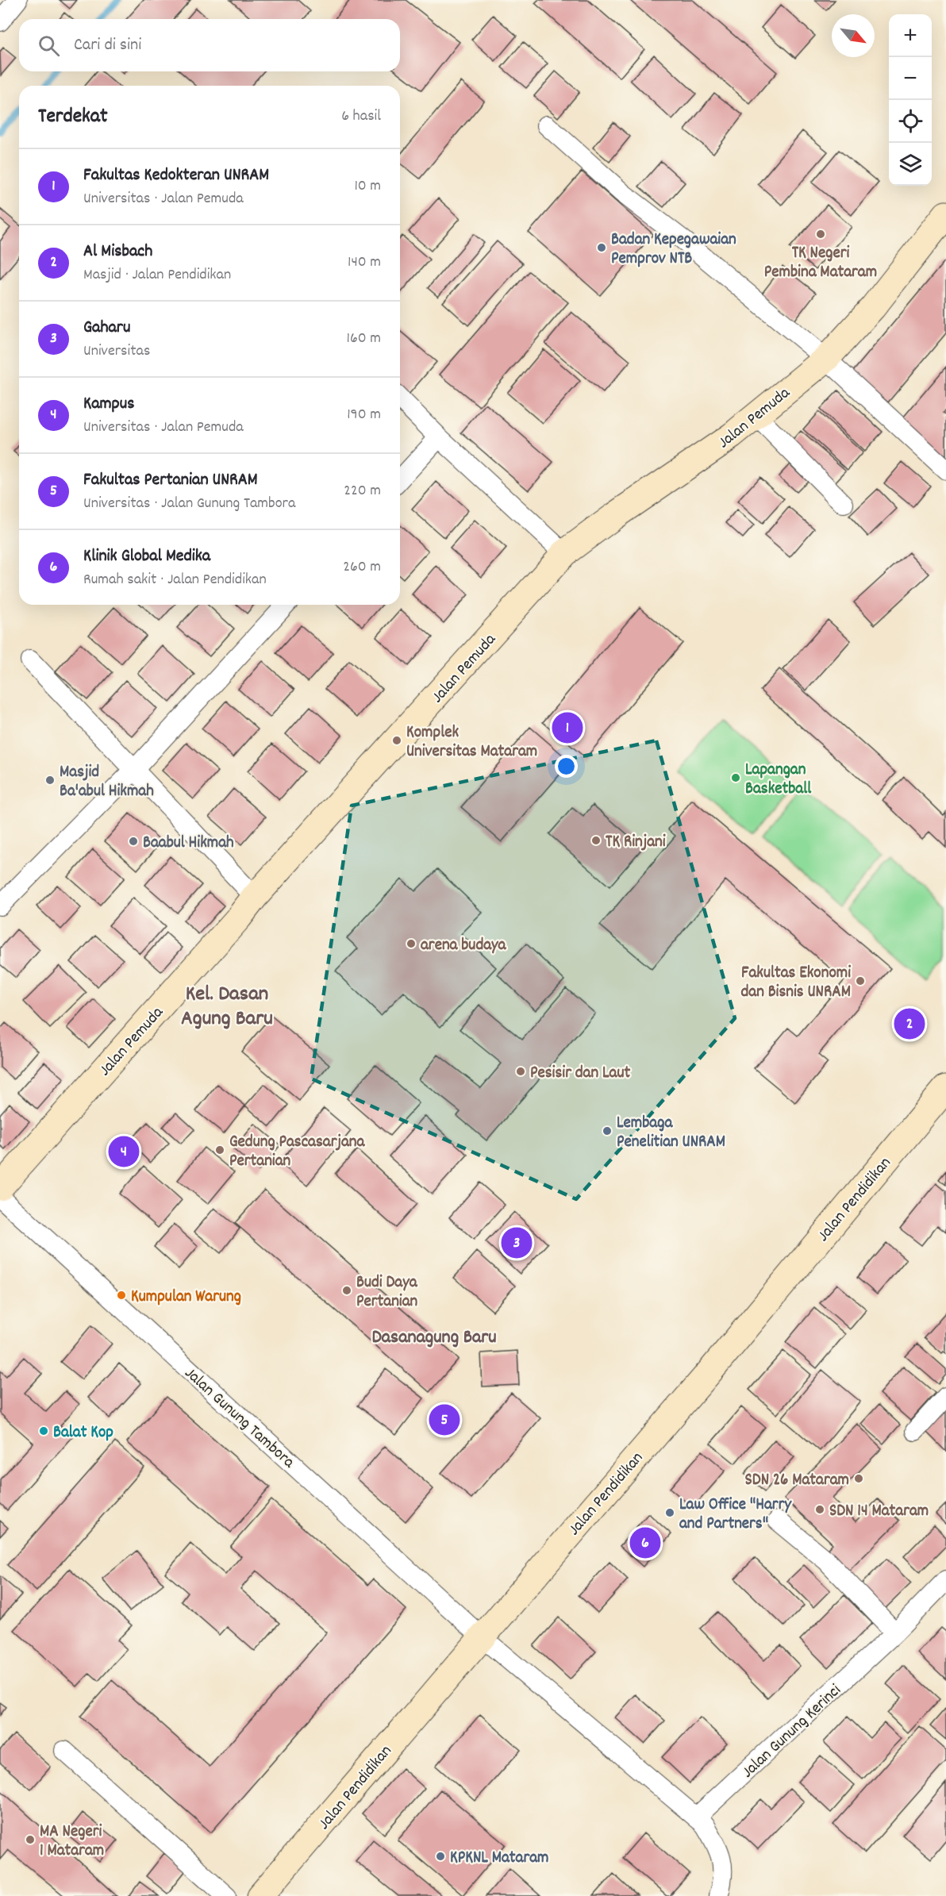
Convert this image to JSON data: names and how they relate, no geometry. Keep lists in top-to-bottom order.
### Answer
{
  "streets": {
    "street": [
      "Jalan Pemuda",
      "Jalan Pendidikan",
      "Jalan Gunung Tambora",
      "Jalan Gunung Kerinci"
    ]
  },
  "crossings": [
    ["Jalan Pendidikan", "Jalan Gunung Tambora"],
    ["Jalan Gunung Tambora", "Jalan Gunung Kerinci"]
  ],
  "districts": ["Kel. Dasan Agung Baru", "Dasanagung Baru"],
  "places": [
    "TK Negeri Pembina Mataram",
    "Badan Kepegawaian Pemprov NTB",
    "Komplek Universitas Mataram",
    "Lapangan Basketball",
    "Masjid Ba'abul Hikmah",
    "TK Rinjani",
    "Baabul Hikmah",
    "arena budaya",
    "Fakultas Ekonomi dan Bisnis UNRAM",
    "Pesisir dan Laut",
    "Lembaga Penelitian UNRAM",
    "Gedung Pascasarjana Pertanian",
    "Budi Daya Pertanian",
    "Kumpulan Warung",
    "Balat Kop",
    "SDN 26 Mataram",
    "SDN 14 Mataram",
    "Law Office \"Harry and Partners\"",
    "MA Negeri 1 Mataram",
    "KPKNL Mataram"
  ],
  "north": "bottom right",
  "page": {
    "map_buttons": ["+", "−"],
    "search": "Cari di sini",
    "heading": ["Terdekat", "6 hasil"],
    "list": [
      {
        "mark": "1",
        "name": "Fakultas Kedokteran UNRAM",
        "note": "Universitas · Jalan Pemuda",
        "value": "10 m"
      },
      {
        "mark": "2",
        "name": "Al Misbach",
        "note": "Masjid · Jalan Pendidikan",
        "value": "140 m"
      },
      {
        "mark": "3",
        "name": "Gaharu",
        "note": "Universitas",
        "value": "160 m"
      },
      {
        "mark": "4",
        "name": "Kampus",
        "note": "Universitas · Jalan Pemuda",
        "value": "190 m"
      },
      {
        "mark": "5",
        "name": "Fakultas Pertanian UNRAM",
        "note": "Universitas · Jalan Gunung Tambora",
        "value": "220 m"
      },
      {
        "mark": "6",
        "name": "Klinik Global Medika",
        "note": "Rumah sakit · Jalan Pendidikan",
        "value": "260 m"
      }
    ],
    "pins": [
      "1",
      "2",
      "4",
      "3",
      "5",
      "6"
    ]
  }
}
